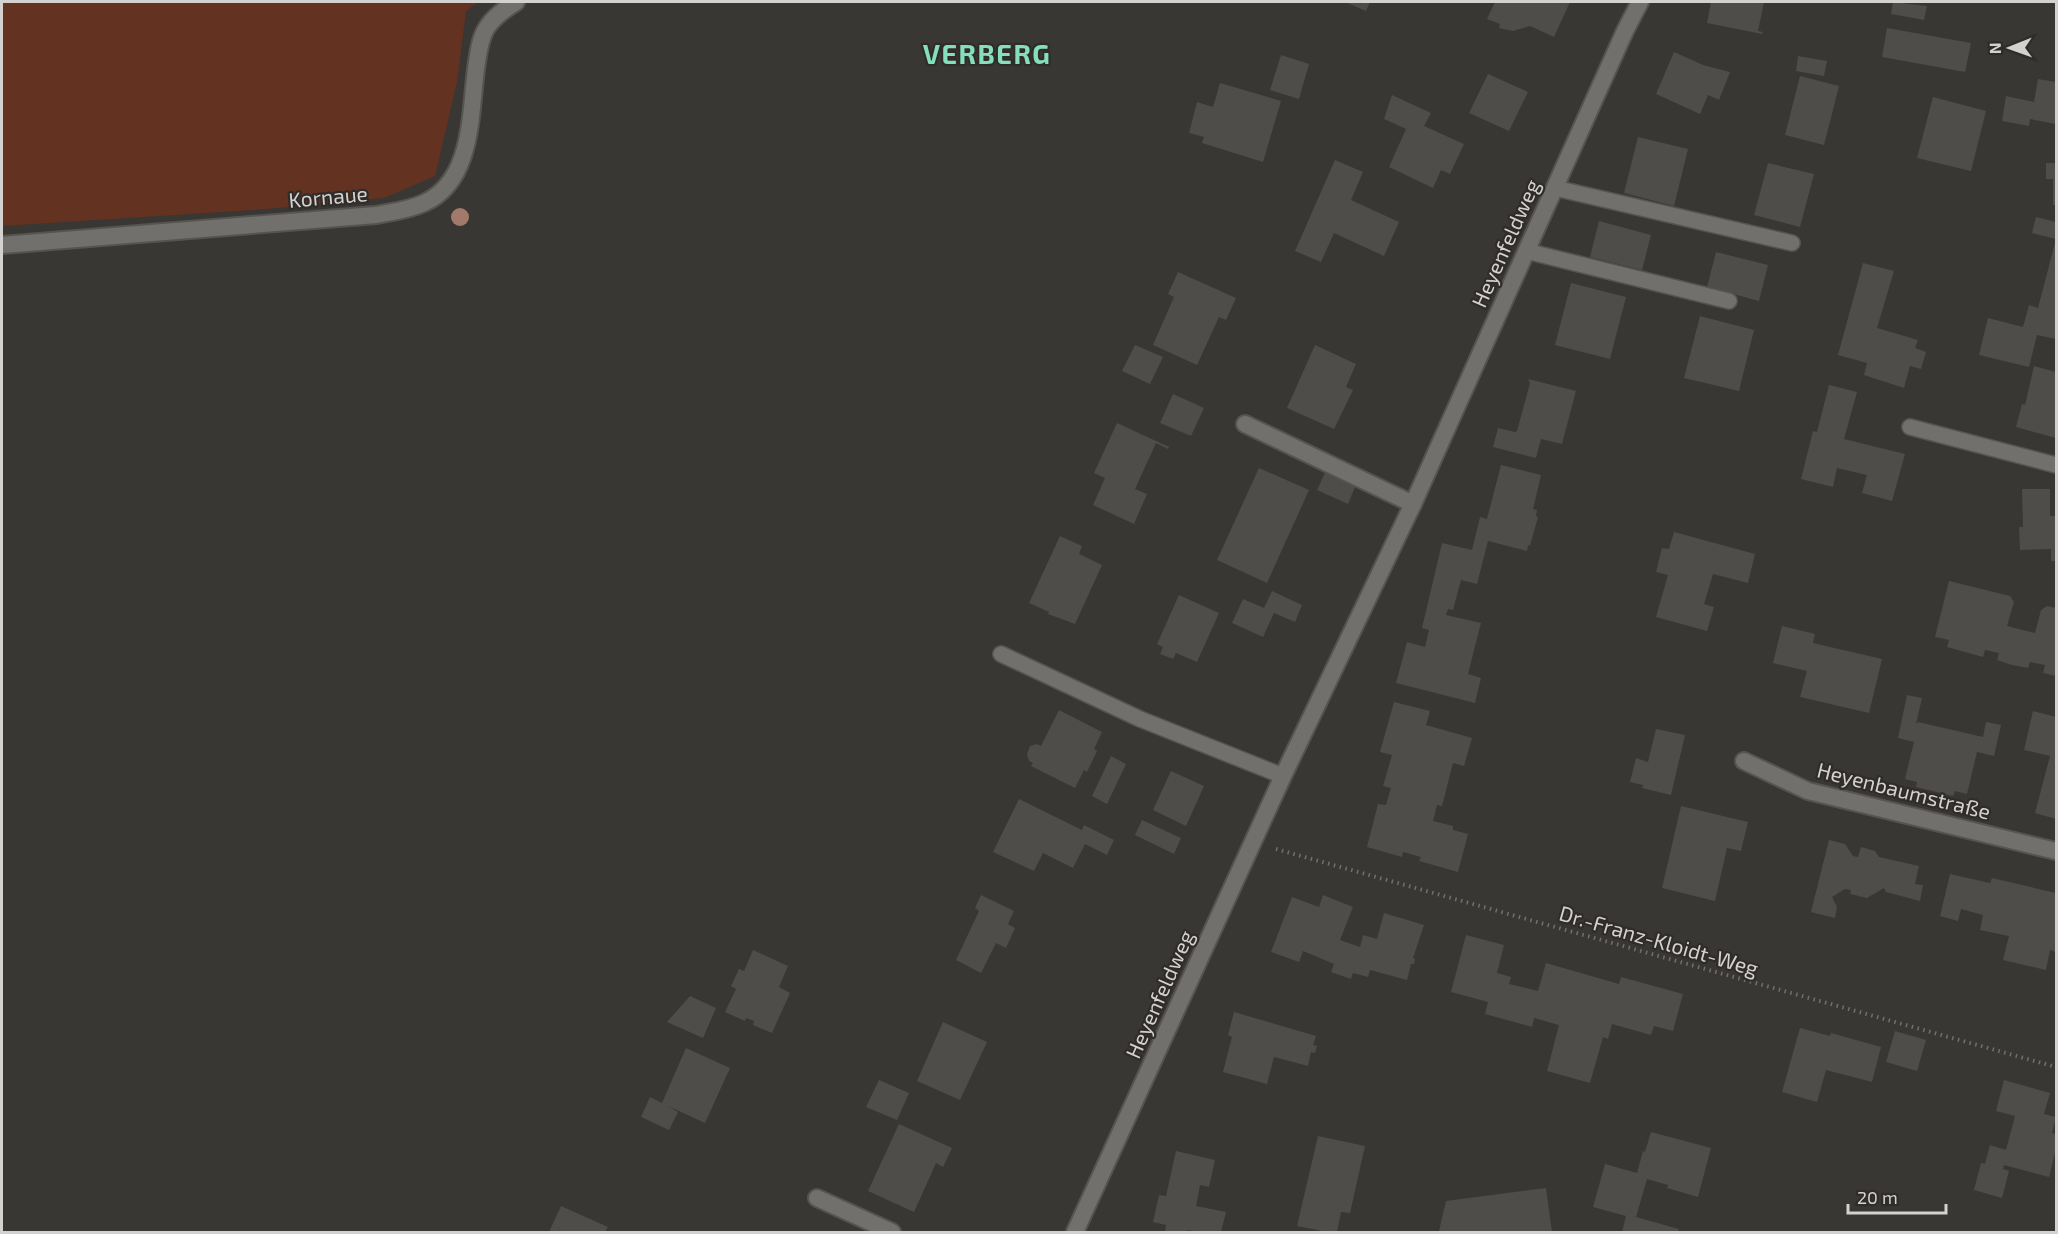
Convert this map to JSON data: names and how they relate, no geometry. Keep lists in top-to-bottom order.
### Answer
{
  "streets": {
    "street": ["Kornaue", "Heyenfeldweg", "Heyenbaumstraße"],
    "path": ["Dr.-Franz-Kloidt-Weg"]
  },
  "crossings": [
    ["Heyenfeldweg", "Dr.-Franz-Kloidt-Weg"]
  ],
  "districts": ["VERBERG"],
  "scale_bar": "20 m",
  "north": "left"
}
